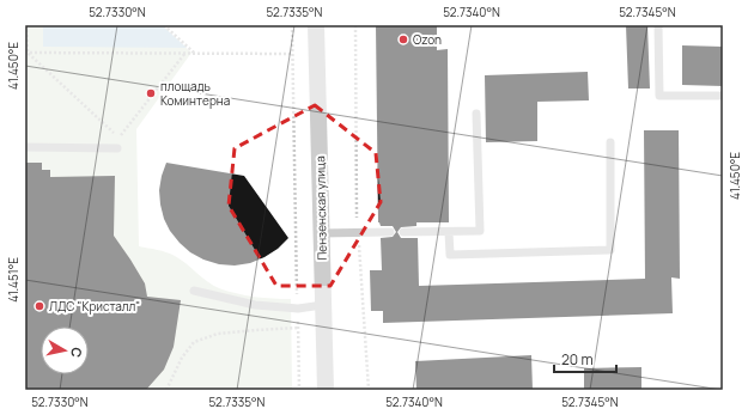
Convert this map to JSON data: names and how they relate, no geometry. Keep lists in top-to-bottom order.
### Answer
{
  "streets": {
    "street": ["Пензенская улица"]
  },
  "places": ["Ozon", "площадь Коминтерна", "ЛДС \"Кристалл\""],
  "scale_bar": "20 m",
  "north": "right",
  "coordinates": [
    "52.7330°N",
    "52.7335°N",
    "52.7340°N",
    "52.7345°N",
    "41.450°E",
    "41.451°E"
  ]
}
